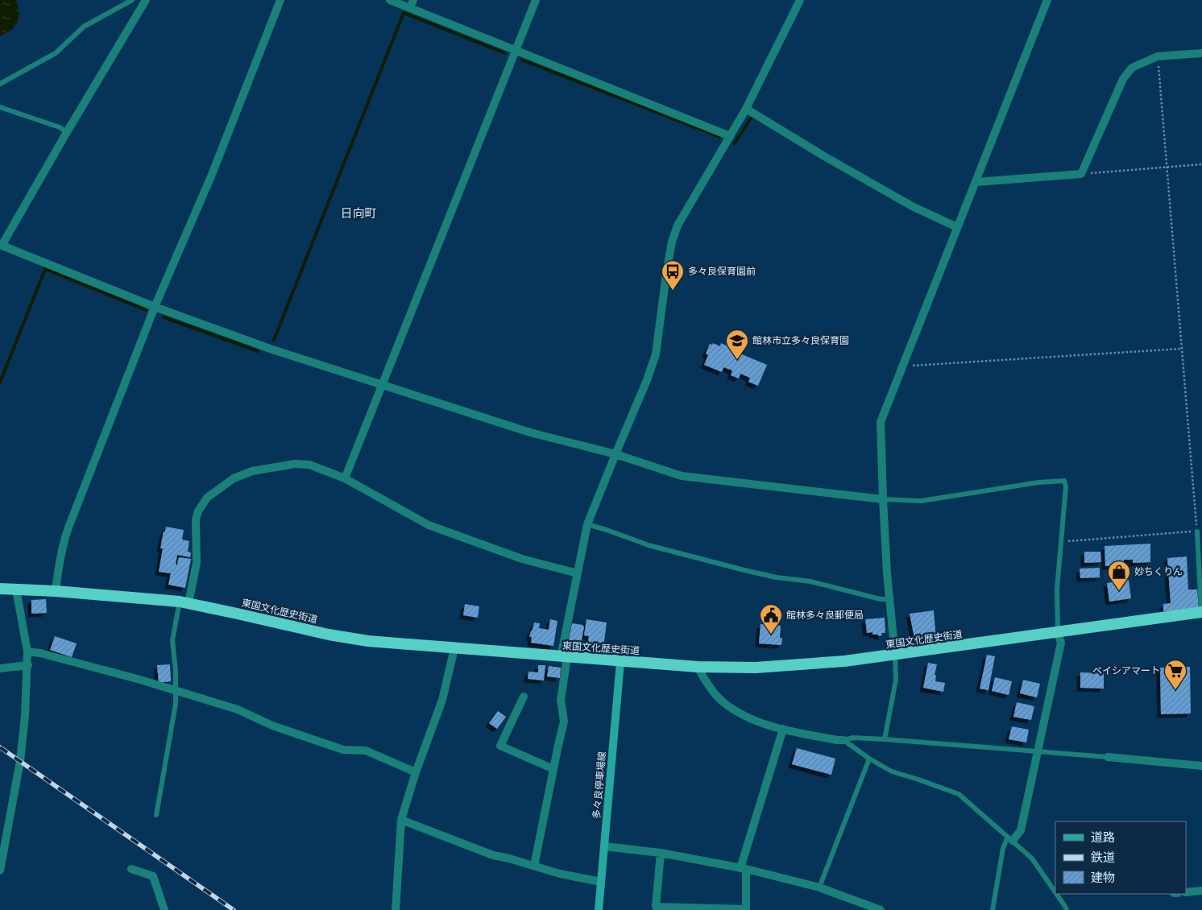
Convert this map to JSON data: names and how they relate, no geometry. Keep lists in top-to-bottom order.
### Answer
{
  "streets": {
    "highway": ["東国文化歴史街道"],
    "main road": ["多々良停車場線"]
  },
  "crossings": [
    ["東国文化歴史街道", "多々良停車場線"]
  ],
  "districts": ["日向町"],
  "places": {
    "bus stop": ["多々良保育園前"],
    "school or university": ["館林市立多々良保育園"],
    "shop": ["妙ちくりん"],
    "public building": ["館林多々良郵便局"],
    "supermarket": ["ベイシアマート"]
  },
  "legend": ["道路", "鉄道", "建物"]
}
